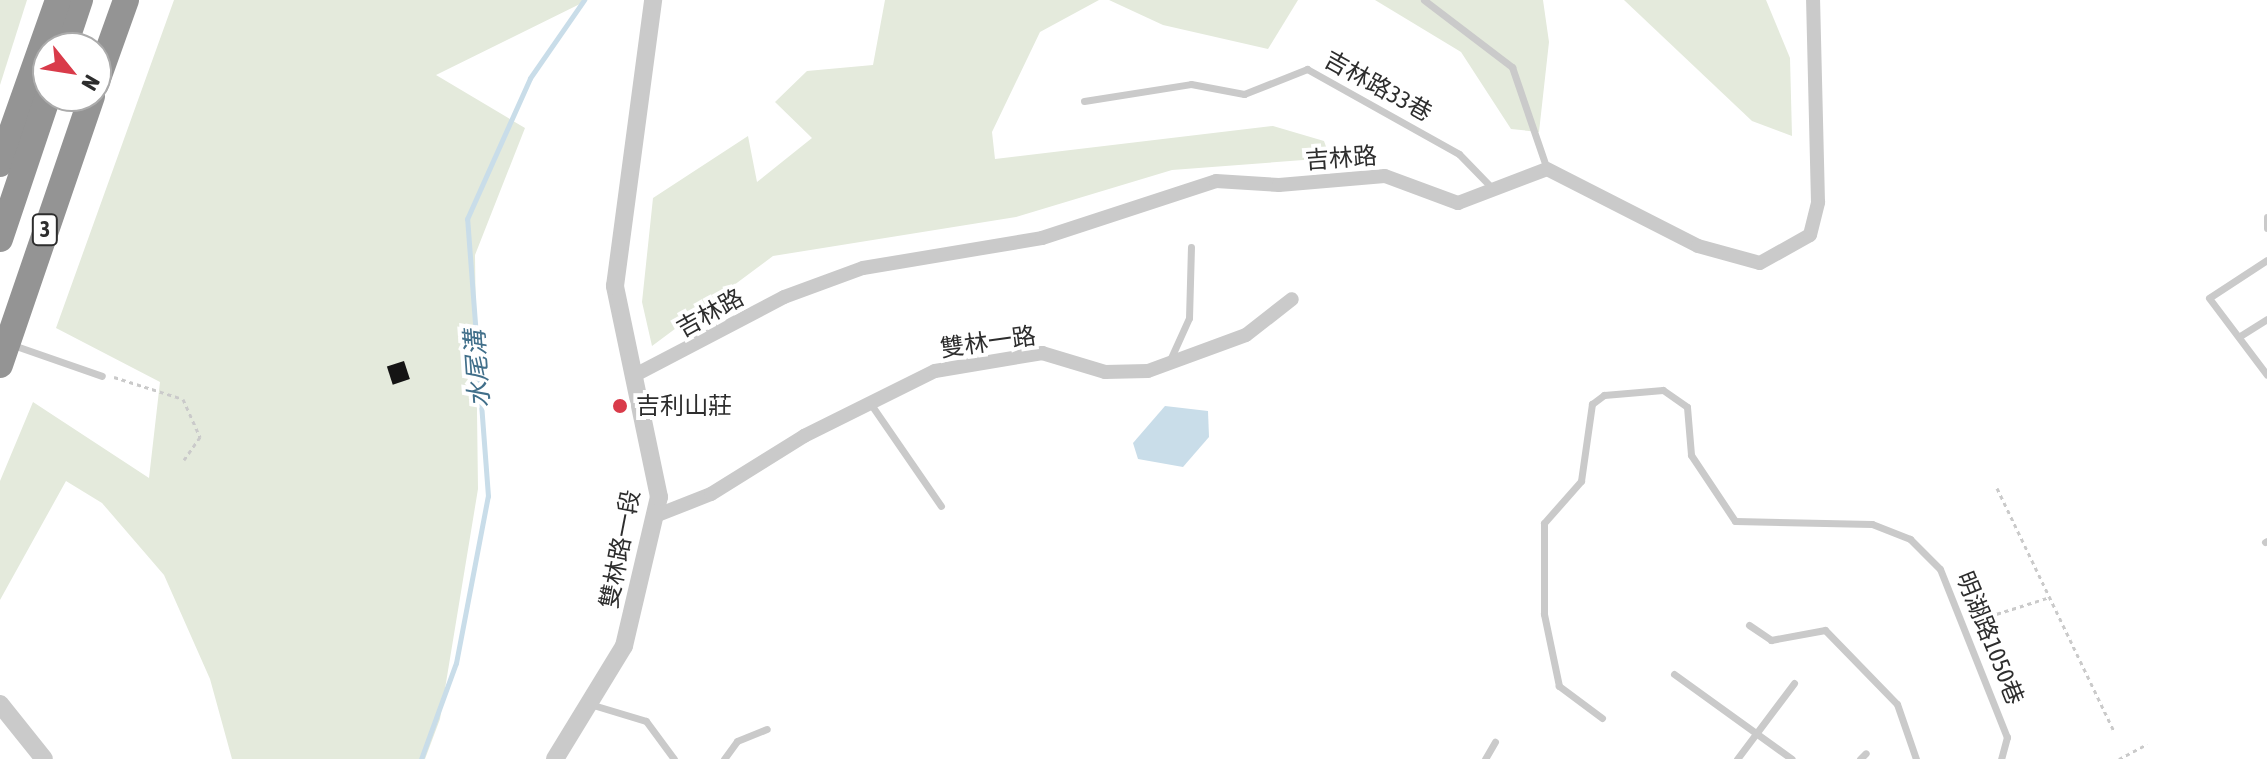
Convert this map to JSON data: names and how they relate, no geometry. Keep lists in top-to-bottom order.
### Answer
{
  "streets": {
    "highway": ["3"],
    "street": ["吉林路", "雙林一路", "雙林路一段"],
    "lane": ["吉林路33巷", "明湖路1050巷"]
  },
  "crossings": [
    ["吉林路33巷", "吉林路"],
    ["吉林路", "雙林路一段"],
    ["雙林一路", "雙林路一段"]
  ],
  "water": ["水尾溝"],
  "places": ["吉利山莊"],
  "north": "bottom right"
}
